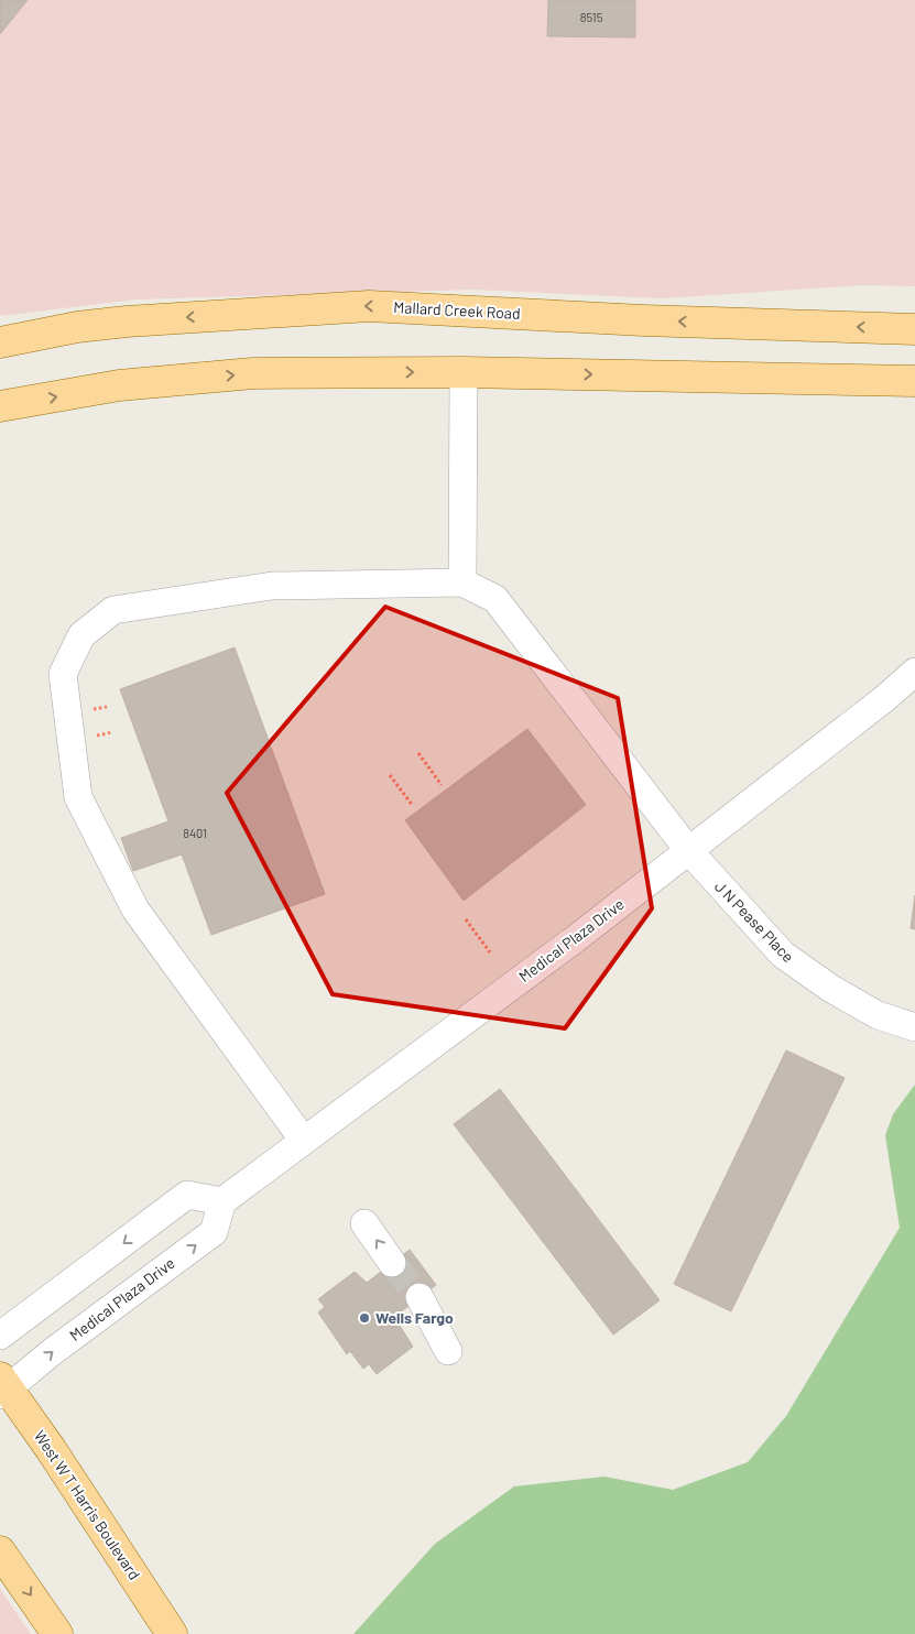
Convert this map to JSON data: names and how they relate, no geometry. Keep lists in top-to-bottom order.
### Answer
{
  "streets": {
    "main road": ["Mallard Creek Road", "West W T Harris Boulevard"],
    "street": ["J N Pease Place", "Medical Plaza Drive"]
  },
  "crossings": [
    ["J N Pease Place", "Medical Plaza Drive"],
    ["Medical Plaza Drive", "West W T Harris Boulevard"]
  ],
  "places": ["Wells Fargo"],
  "house_numbers": ["8515", "8401"]
}
